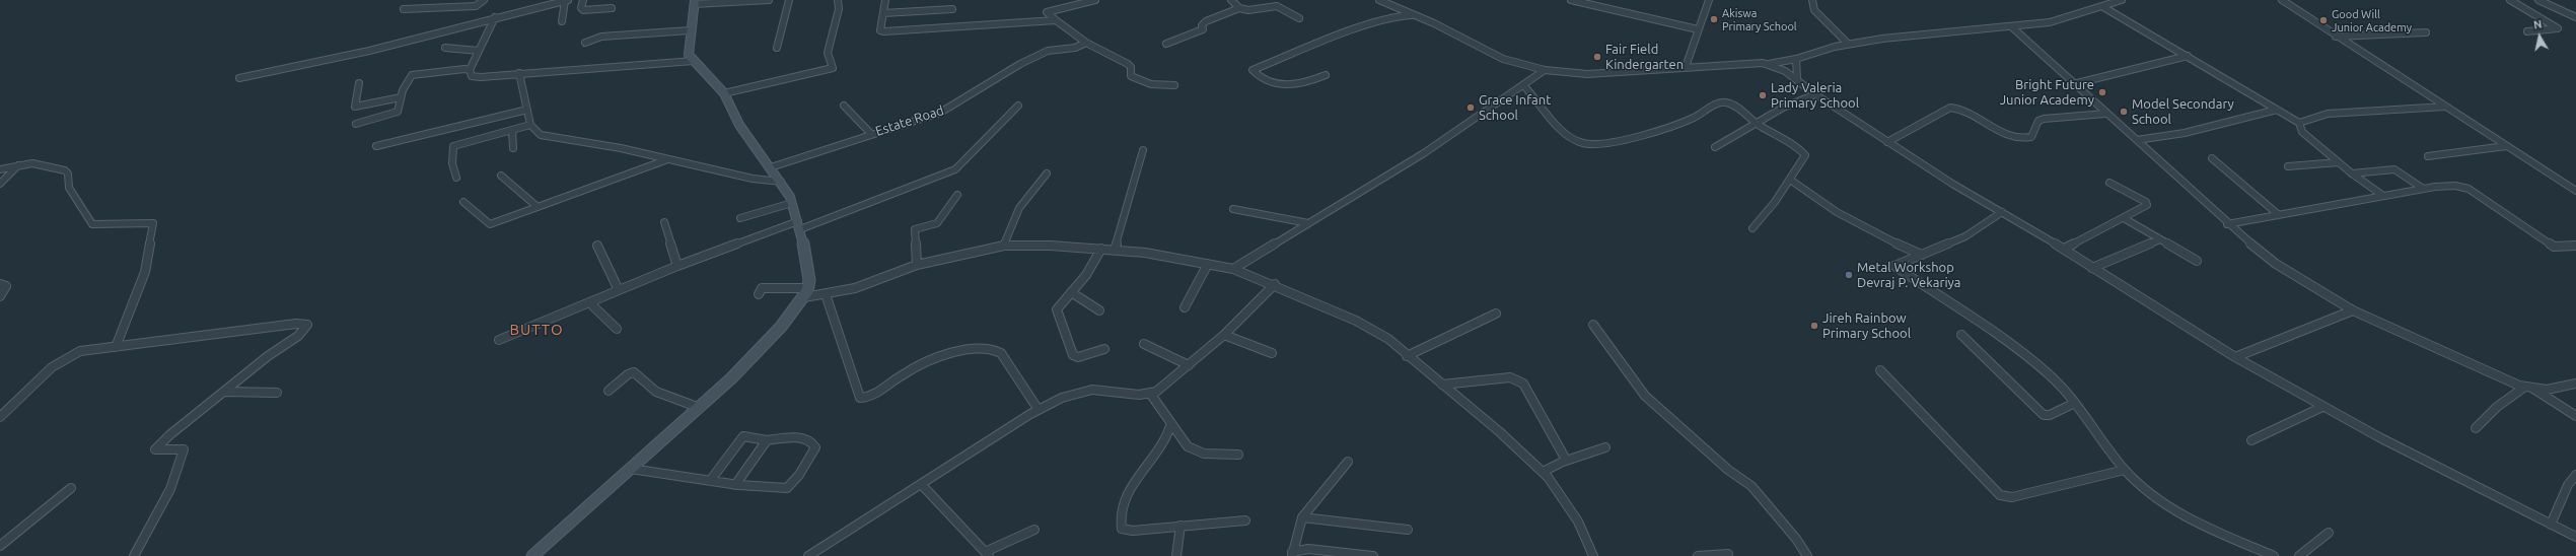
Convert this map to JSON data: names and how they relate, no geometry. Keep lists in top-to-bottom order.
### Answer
{
  "streets": {
    "street": ["Estate Road"]
  },
  "districts": ["BUTTO"],
  "places": [
    "Akiswa Primary School",
    "Good Will Junior Academy",
    "Fair Field Kindergarten",
    "Bright Future Junior Academy",
    "Lady Valeria Primary School",
    "Grace Infant School",
    "Model Secondary School",
    "Metal Workshop Devraj P. Vekariya",
    "Jireh Rainbow Primary School"
  ],
  "north": "top"
}
